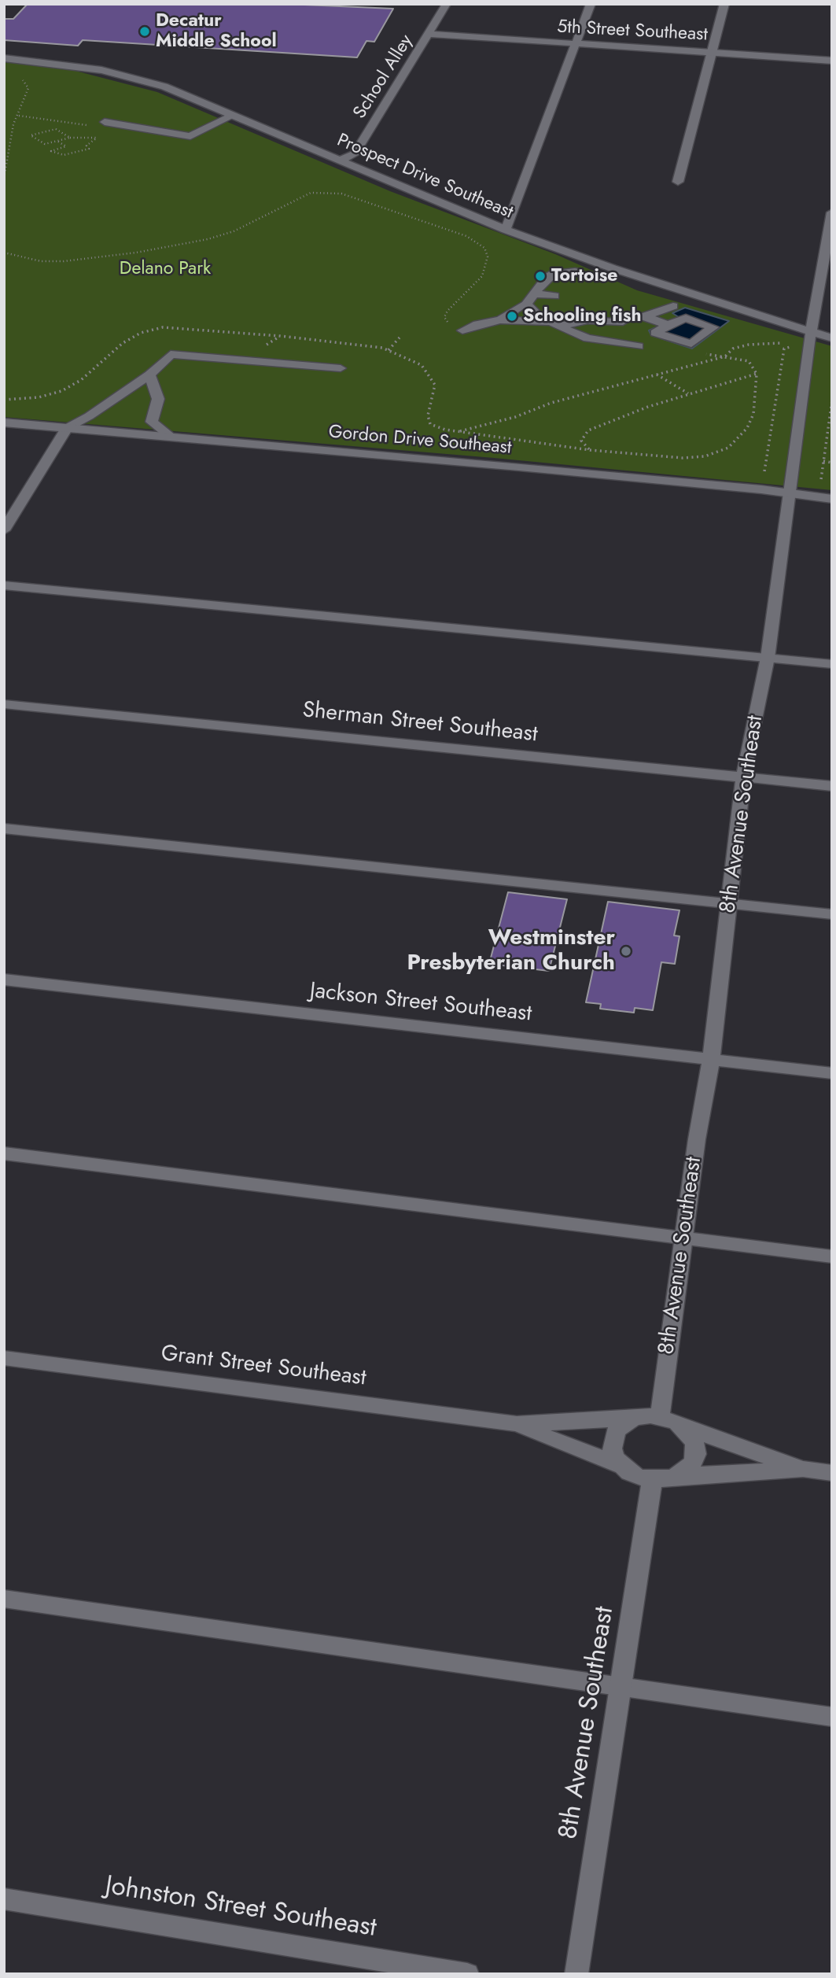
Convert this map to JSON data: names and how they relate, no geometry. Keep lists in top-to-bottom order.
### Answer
{
  "streets": {
    "street": [
      "5th Street Southeast",
      "School Alley",
      "Prospect Drive Southeast",
      "Gordon Drive Southeast",
      "Sherman Street Southeast",
      "8th Avenue Southeast",
      "Jackson Street Southeast",
      "Grant Street Southeast",
      "Johnston Street Southeast"
    ]
  },
  "crossings": [
    ["5th Street Southeast", "School Alley"],
    ["School Alley", "Prospect Drive Southeast"],
    ["Prospect Drive Southeast", "8th Avenue Southeast"],
    ["Gordon Drive Southeast", "8th Avenue Southeast"],
    ["Sherman Street Southeast", "8th Avenue Southeast"],
    ["8th Avenue Southeast", "Jackson Street Southeast"],
    ["8th Avenue Southeast", "Grant Street Southeast"]
  ],
  "parks": ["Delano Park"],
  "places": [
    "Decatur Middle School",
    "Tortoise",
    "Schooling fish",
    "Westminster Presbyterian Church"
  ]
}
